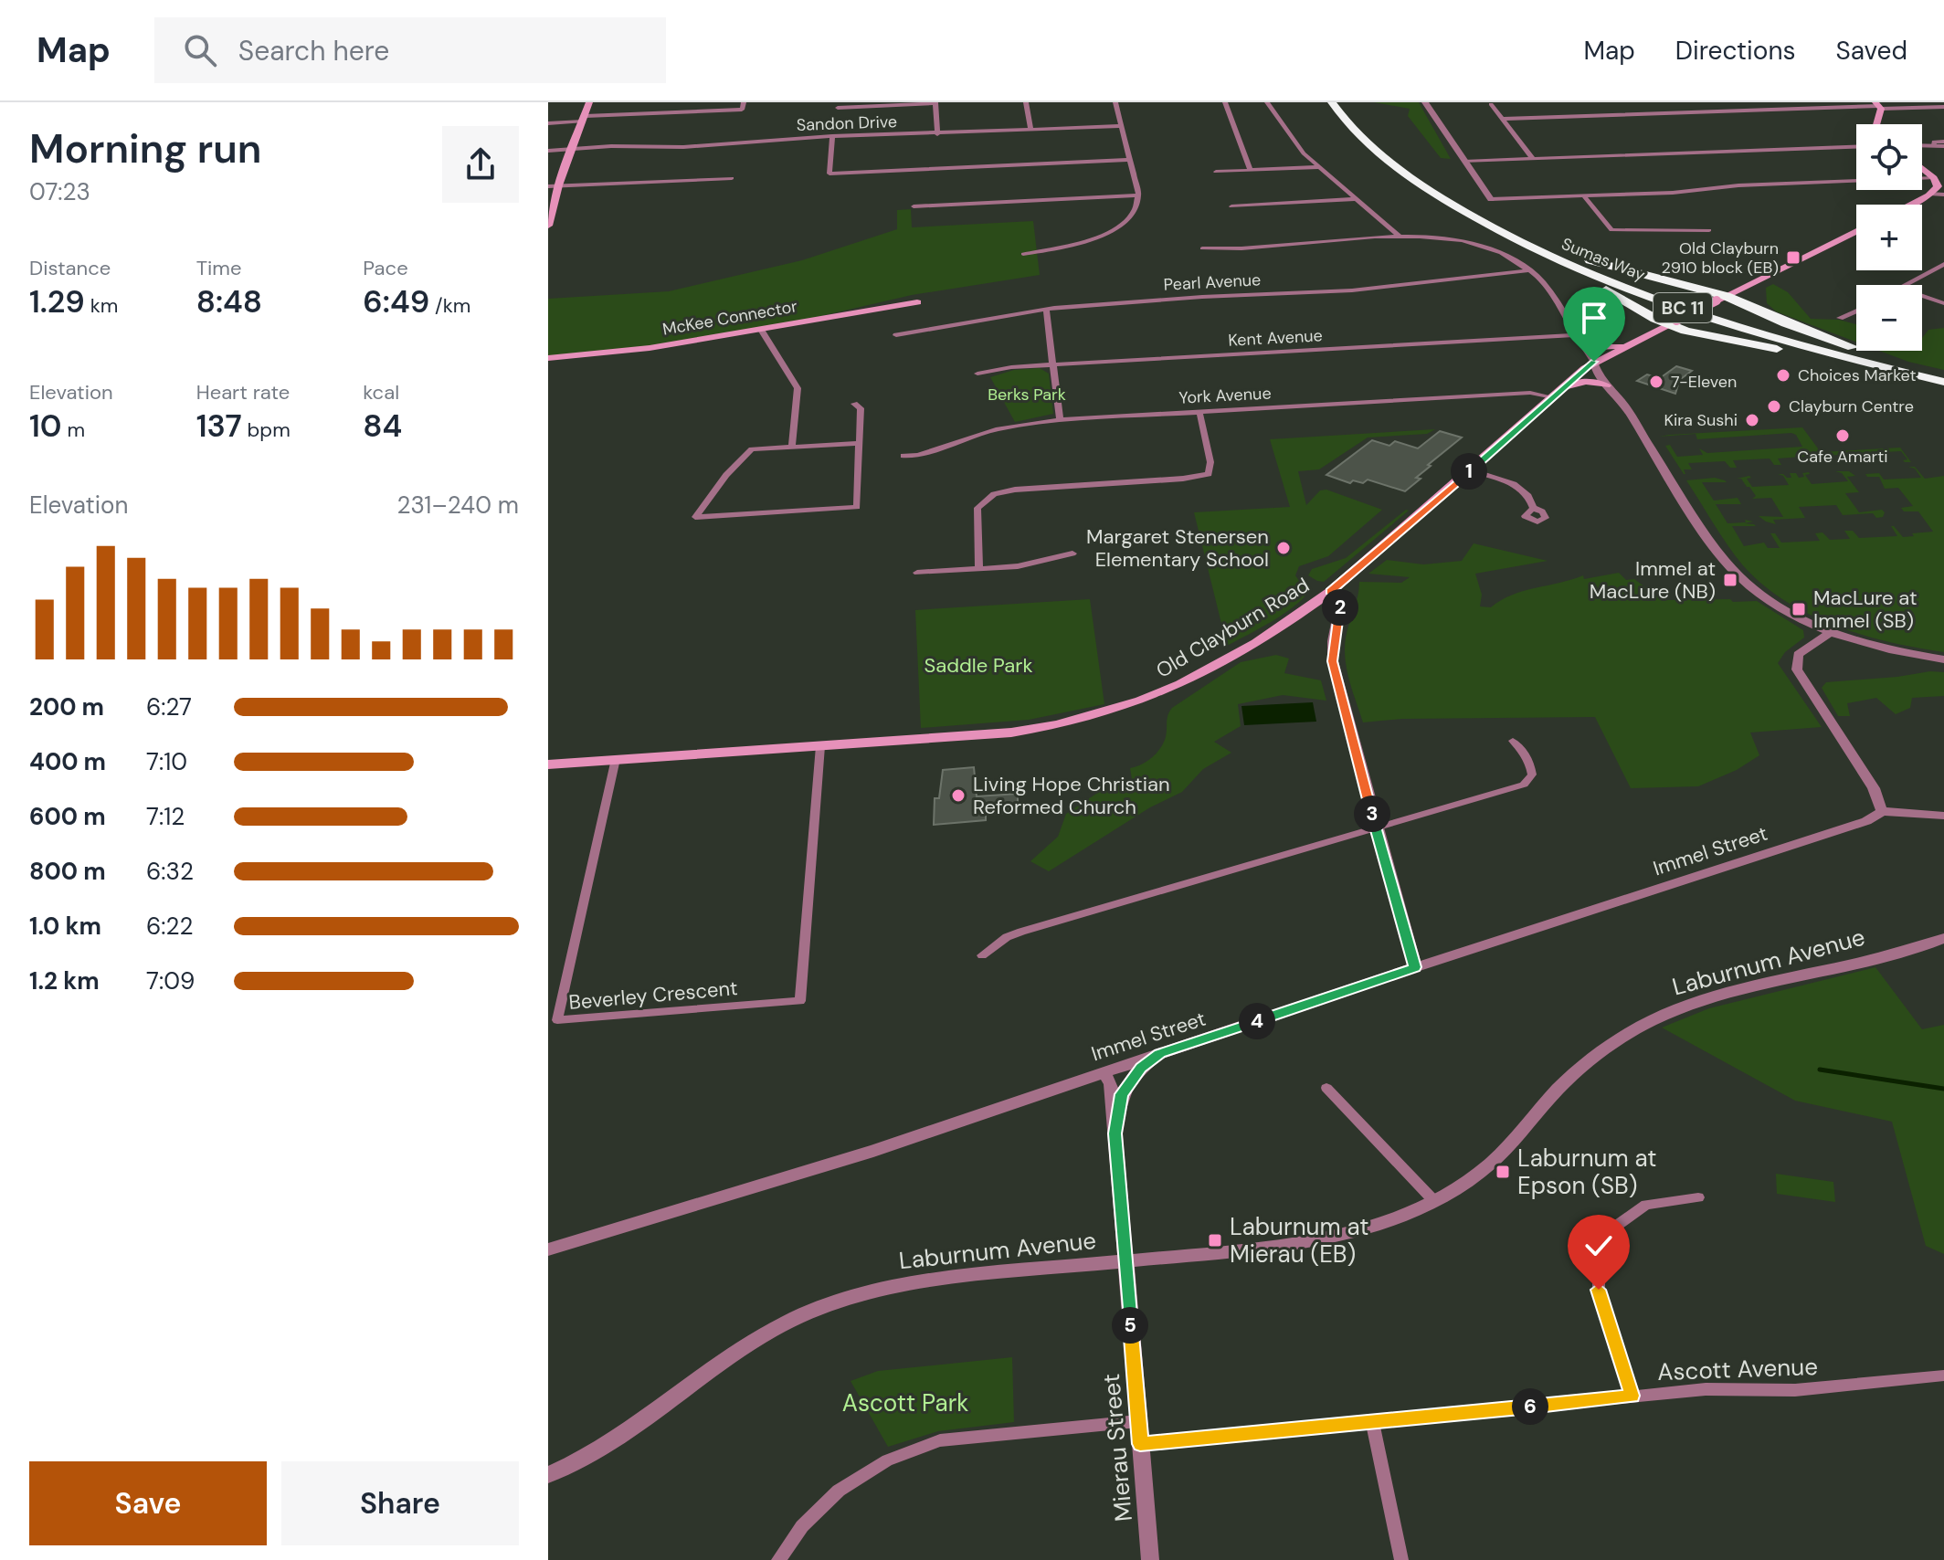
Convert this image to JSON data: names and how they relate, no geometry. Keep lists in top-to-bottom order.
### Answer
{
  "streets": {
    "highway": ["Sumas Way", "BC 11"],
    "main road": ["McKee Connector", "Old Clayburn Road"],
    "street": [
      "Sandon Drive",
      "Pearl Avenue",
      "Kent Avenue",
      "York Avenue",
      "Immel Street",
      "Laburnum Avenue",
      "Beverley Crescent",
      "Ascott Avenue",
      "Mierau Street"
    ]
  },
  "crossings": [
    ["York Avenue", "Old Clayburn Road"],
    ["Old Clayburn Road", "Beverley Crescent"],
    ["Immel Street", "Mierau Street"],
    ["Laburnum Avenue", "Mierau Street"],
    ["Ascott Avenue", "Mierau Street"]
  ],
  "parks": ["Berks Park", "Saddle Park", "Ascott Park"],
  "places": {
    "transit": [
      "Old Clayburn 2910 block (EB)",
      "Immel at MacLure (NB)",
      "MacLure at Immel (SB)",
      "Laburnum at Epson (SB)",
      "Laburnum at Mierau (EB)"
    ],
    "other": [
      "Choices Market",
      "7-Eleven",
      "Clayburn Centre",
      "Kira Sushi",
      "Cafe Amarti",
      "Margaret Stenersen Elementary School",
      "Living Hope Christian Reformed Church"
    ]
  },
  "page": {
    "header": "Map",
    "search": "Search here",
    "nav": ["Map", "Directions", "Saved"],
    "heading": ["Morning run", "07:23"],
    "map_buttons": ["+", "−"],
    "stats": [
      ["Distance", "1.29 km"],
      ["Time", "8:48"],
      ["Pace", "6:49 /km"],
      ["Elevation", "10 m"],
      ["Heart rate", "137 bpm"],
      ["kcal", "84"]
    ],
    "pins": [
      "1",
      "2",
      "3",
      "4",
      "5",
      "6"
    ],
    "chart": ["Elevation", "231–240 m"],
    "list": [
      {
        "name": "200 m",
        "note": "6:27"
      },
      {
        "name": "400 m",
        "note": "7:10"
      },
      {
        "name": "600 m",
        "note": "7:12"
      },
      {
        "name": "800 m",
        "note": "6:32"
      },
      {
        "name": "1.0 km",
        "note": "6:22"
      },
      {
        "name": "1.2 km",
        "note": "7:09"
      }
    ],
    "buttons": ["Save", "Share"]
  }
}
